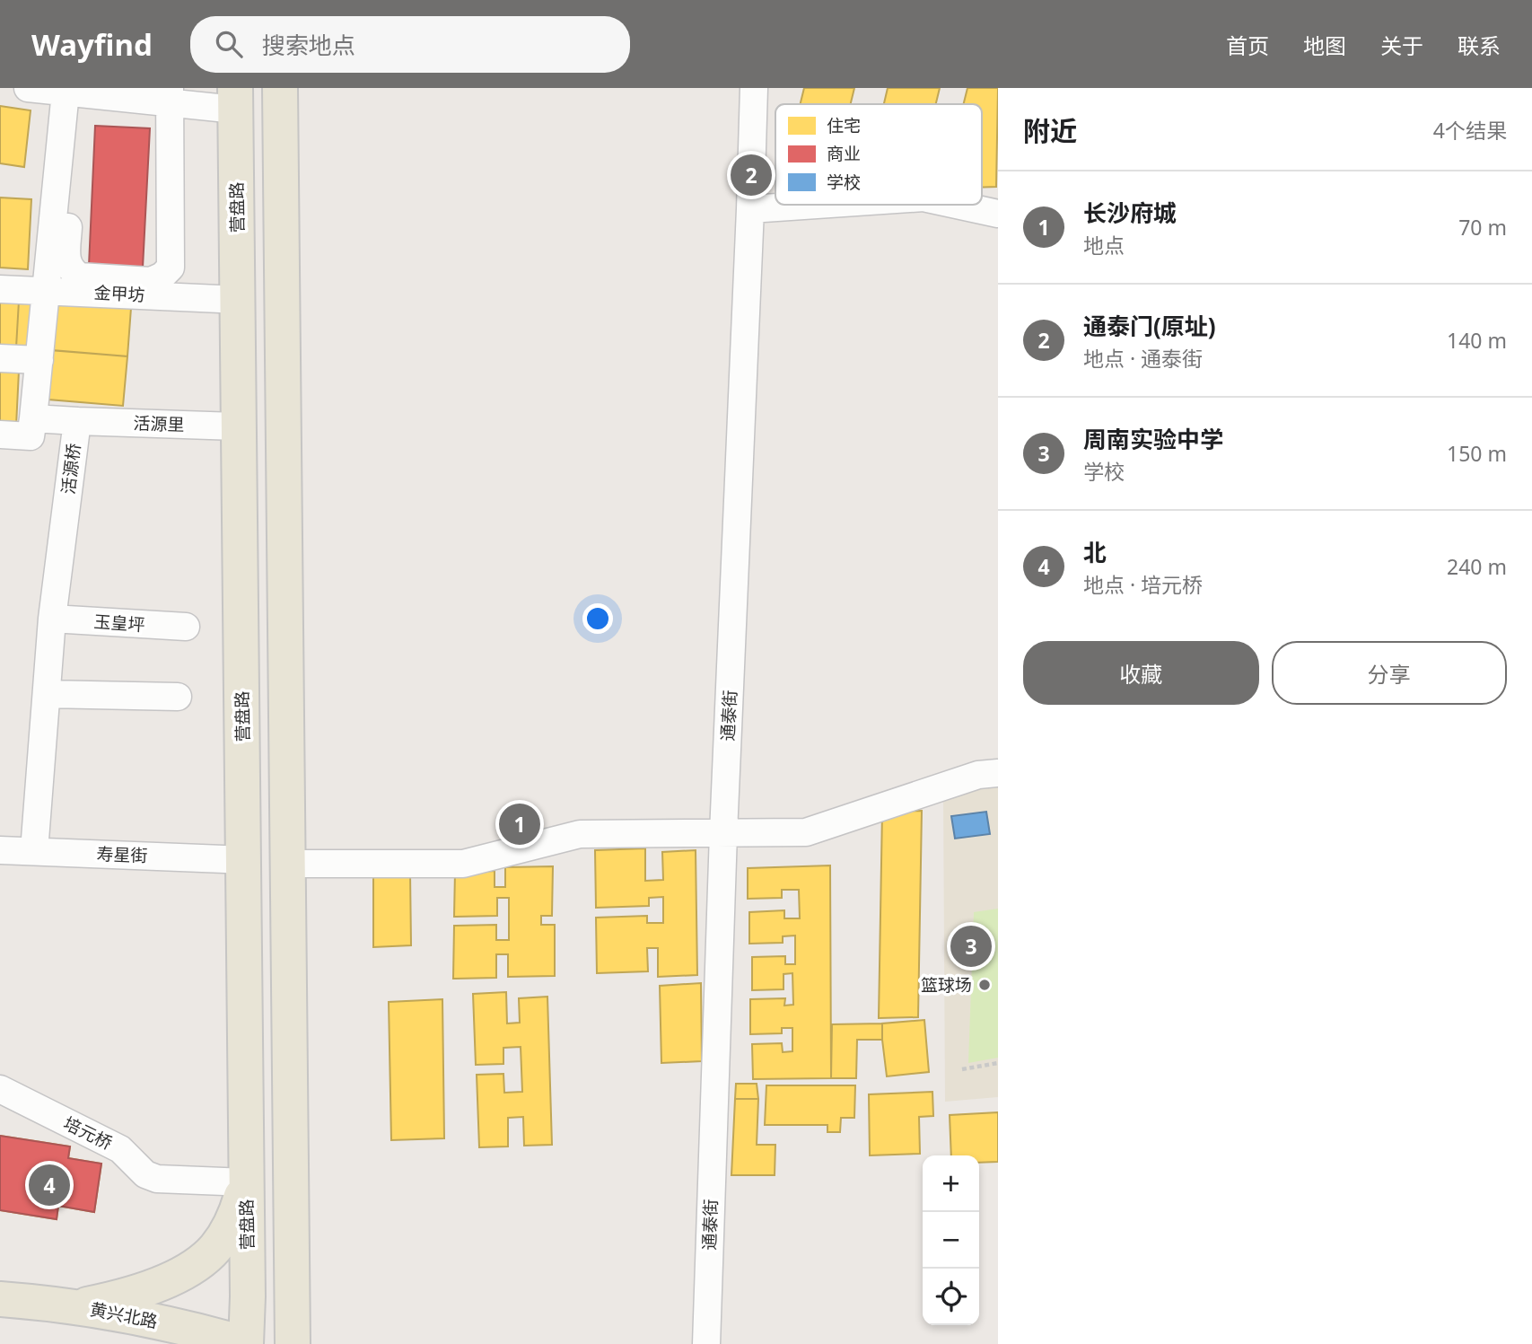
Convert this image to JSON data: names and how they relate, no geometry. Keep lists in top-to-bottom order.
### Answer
{
  "streets": {
    "main road": ["营盘路", "黄兴北路"],
    "street": [
      "金甲坊",
      "活源里",
      "活源桥",
      "玉皇坪",
      "通泰街",
      "寿星街",
      "培元桥"
    ]
  },
  "crossings": [
    ["营盘路", "金甲坊"],
    ["营盘路", "活源里"],
    ["营盘路", "寿星街"],
    ["营盘路", "培元桥"],
    ["营盘路", "黄兴北路"],
    ["活源里", "活源桥"],
    ["活源桥", "玉皇坪"],
    ["活源桥", "寿星街"]
  ],
  "places": ["篮球场"],
  "legend": ["住宅", "商业", "学校"],
  "page": {
    "header": "Wayfind",
    "search": "搜索地点",
    "nav": [
      "首页",
      "地图",
      "关于",
      "联系"
    ],
    "heading": ["附近", "4个结果"],
    "pins": [
      "2",
      "1",
      "3",
      "4"
    ],
    "list": [
      {
        "mark": "1",
        "name": "长沙府城",
        "note": "地点",
        "value": "70 m"
      },
      {
        "mark": "2",
        "name": "通泰门(原址)",
        "note": "地点 · 通泰街",
        "value": "140 m"
      },
      {
        "mark": "3",
        "name": "周南实验中学",
        "note": "学校",
        "value": "150 m"
      },
      {
        "mark": "4",
        "name": "北",
        "note": "地点 · 培元桥",
        "value": "240 m"
      }
    ],
    "buttons": ["收藏", "分享"],
    "map_buttons": ["+", "−"]
  }
}
